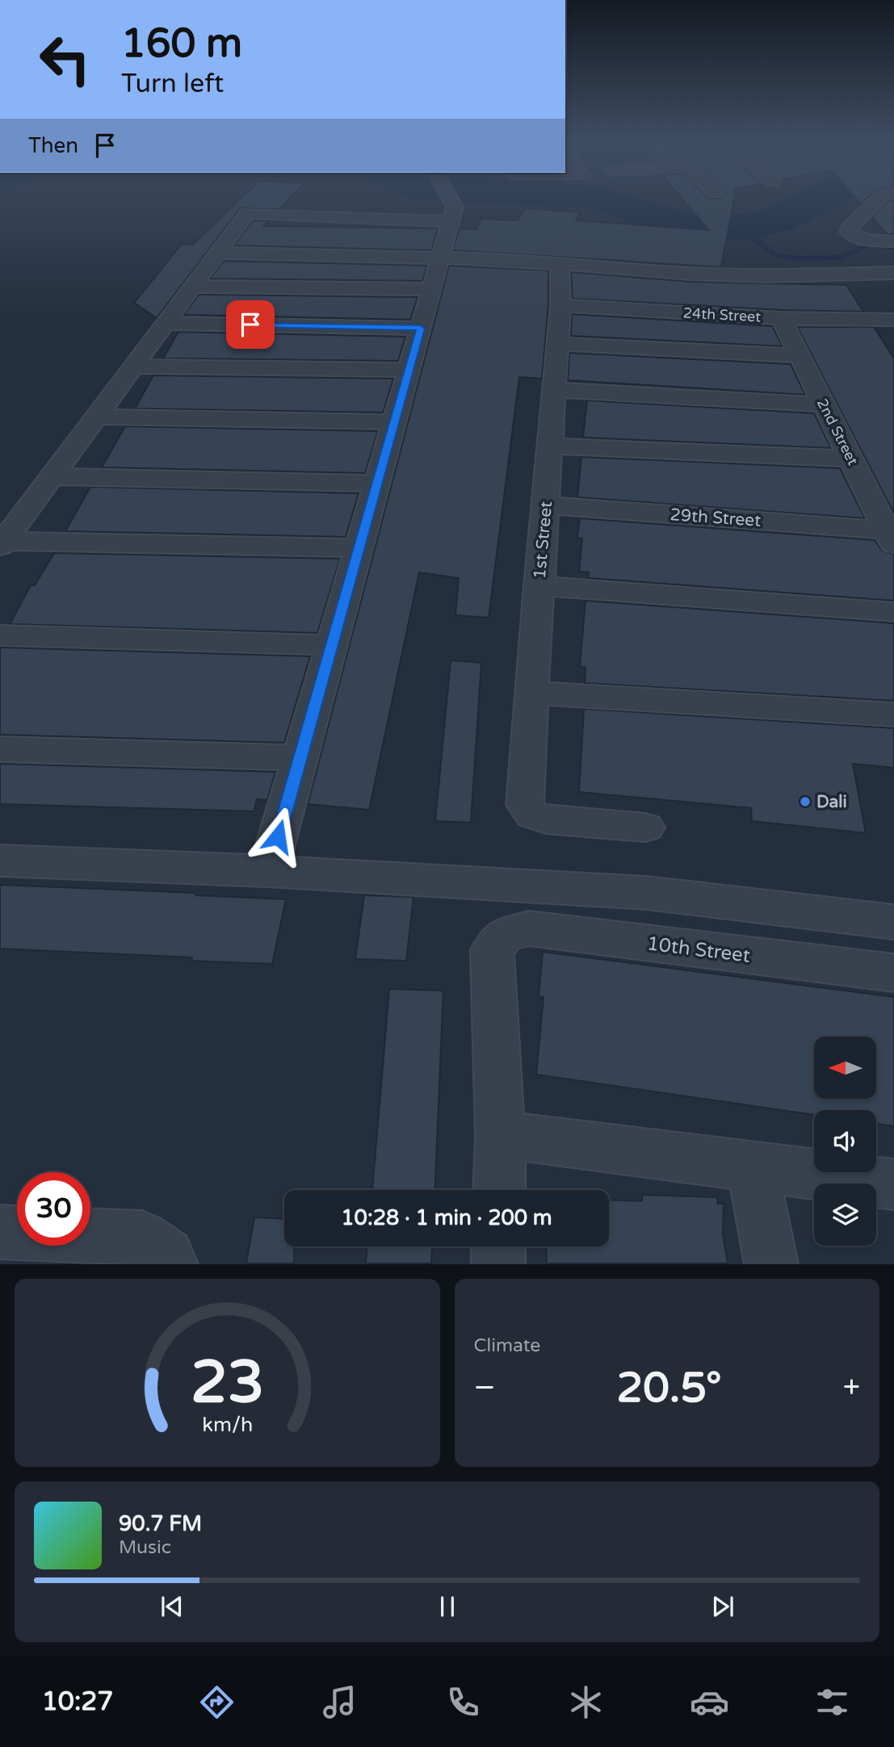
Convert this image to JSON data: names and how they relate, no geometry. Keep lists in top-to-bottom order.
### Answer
{
  "streets": {
    "street": [
      "24th Street",
      "2nd Street",
      "29th Street",
      "1st Street",
      "10th Street"
    ]
  },
  "crossings": [
    ["24th Street", "2nd Street"],
    ["24th Street", "1st Street"],
    ["2nd Street", "29th Street"],
    ["29th Street", "1st Street"]
  ],
  "places": ["Dali"],
  "north": "left",
  "page": {
    "turn": ["160 m", "Turn left"],
    "then": "Then",
    "limit": "30",
    "trip": "10:28 · 1 min · 200 m",
    "tile": "Climate",
    "heat": ["−", "20.5°", "+"],
    "song": ["90.7 FM", "Music"],
    "tabs": "10:27",
    "gauge": ["23", "km/h"]
  }
}
